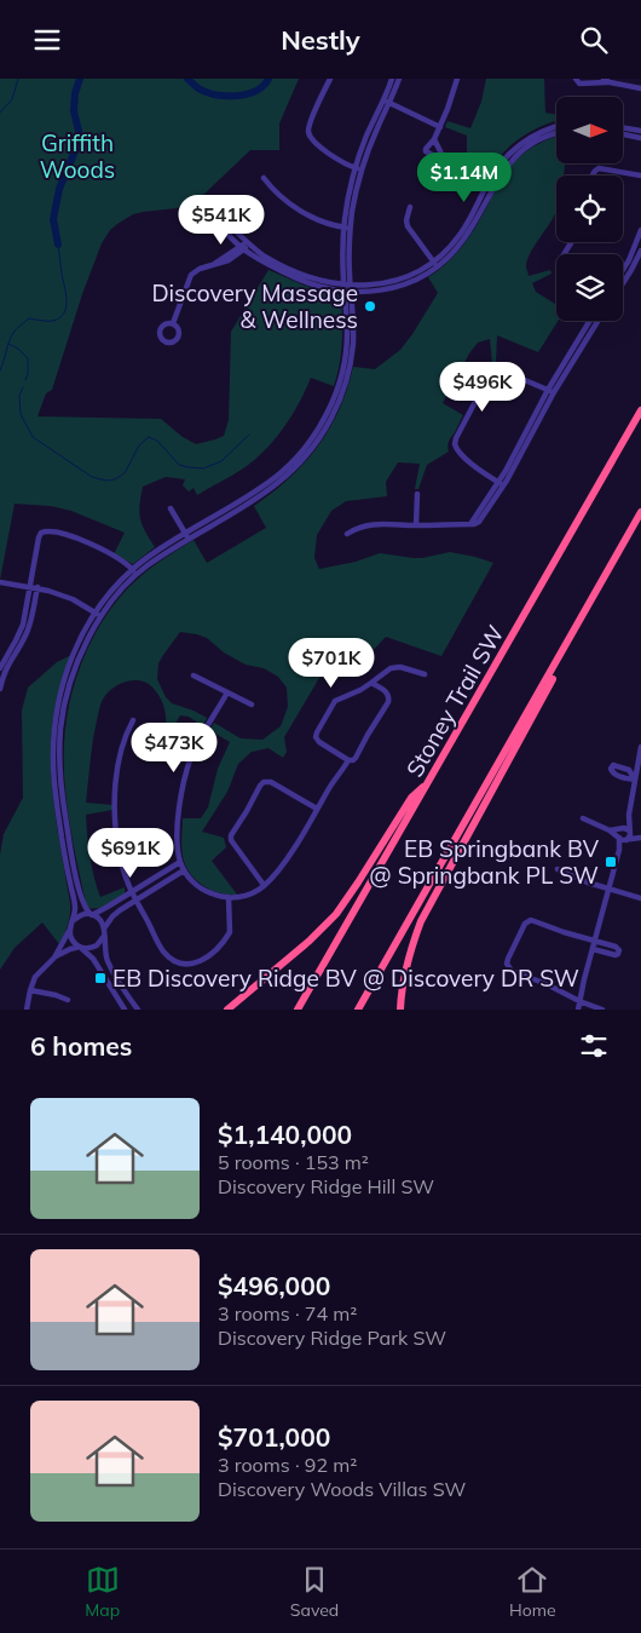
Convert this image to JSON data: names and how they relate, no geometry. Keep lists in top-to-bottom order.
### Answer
{
  "streets": {
    "highway": ["Stoney Trail SW"]
  },
  "parks": ["Griffith Woods"],
  "places": {
    "other": ["Discovery Massage & Wellness"],
    "transit": ["EB Springbank BV @ Springbank PL SW", "EB Discovery Ridge BV @ Discovery DR SW"]
  },
  "north": "right",
  "page": {
    "header": "Nestly",
    "price": [
      "$1.14M",
      "$541K",
      "$496K",
      "$701K",
      "$473K",
      "$691K"
    ],
    "heading": "6 homes",
    "list": [
      {
        "name": "$1,140,000",
        "note": "5 rooms · 153 m² · Discovery Ridge Hill SW"
      },
      {
        "name": "$496,000",
        "note": "3 rooms · 74 m² · Discovery Ridge Park SW"
      },
      {
        "name": "$701,000",
        "note": "3 rooms · 92 m² · Discovery Woods Villas SW"
      }
    ],
    "tabs": ["Map", "Saved", "Home"]
  }
}
